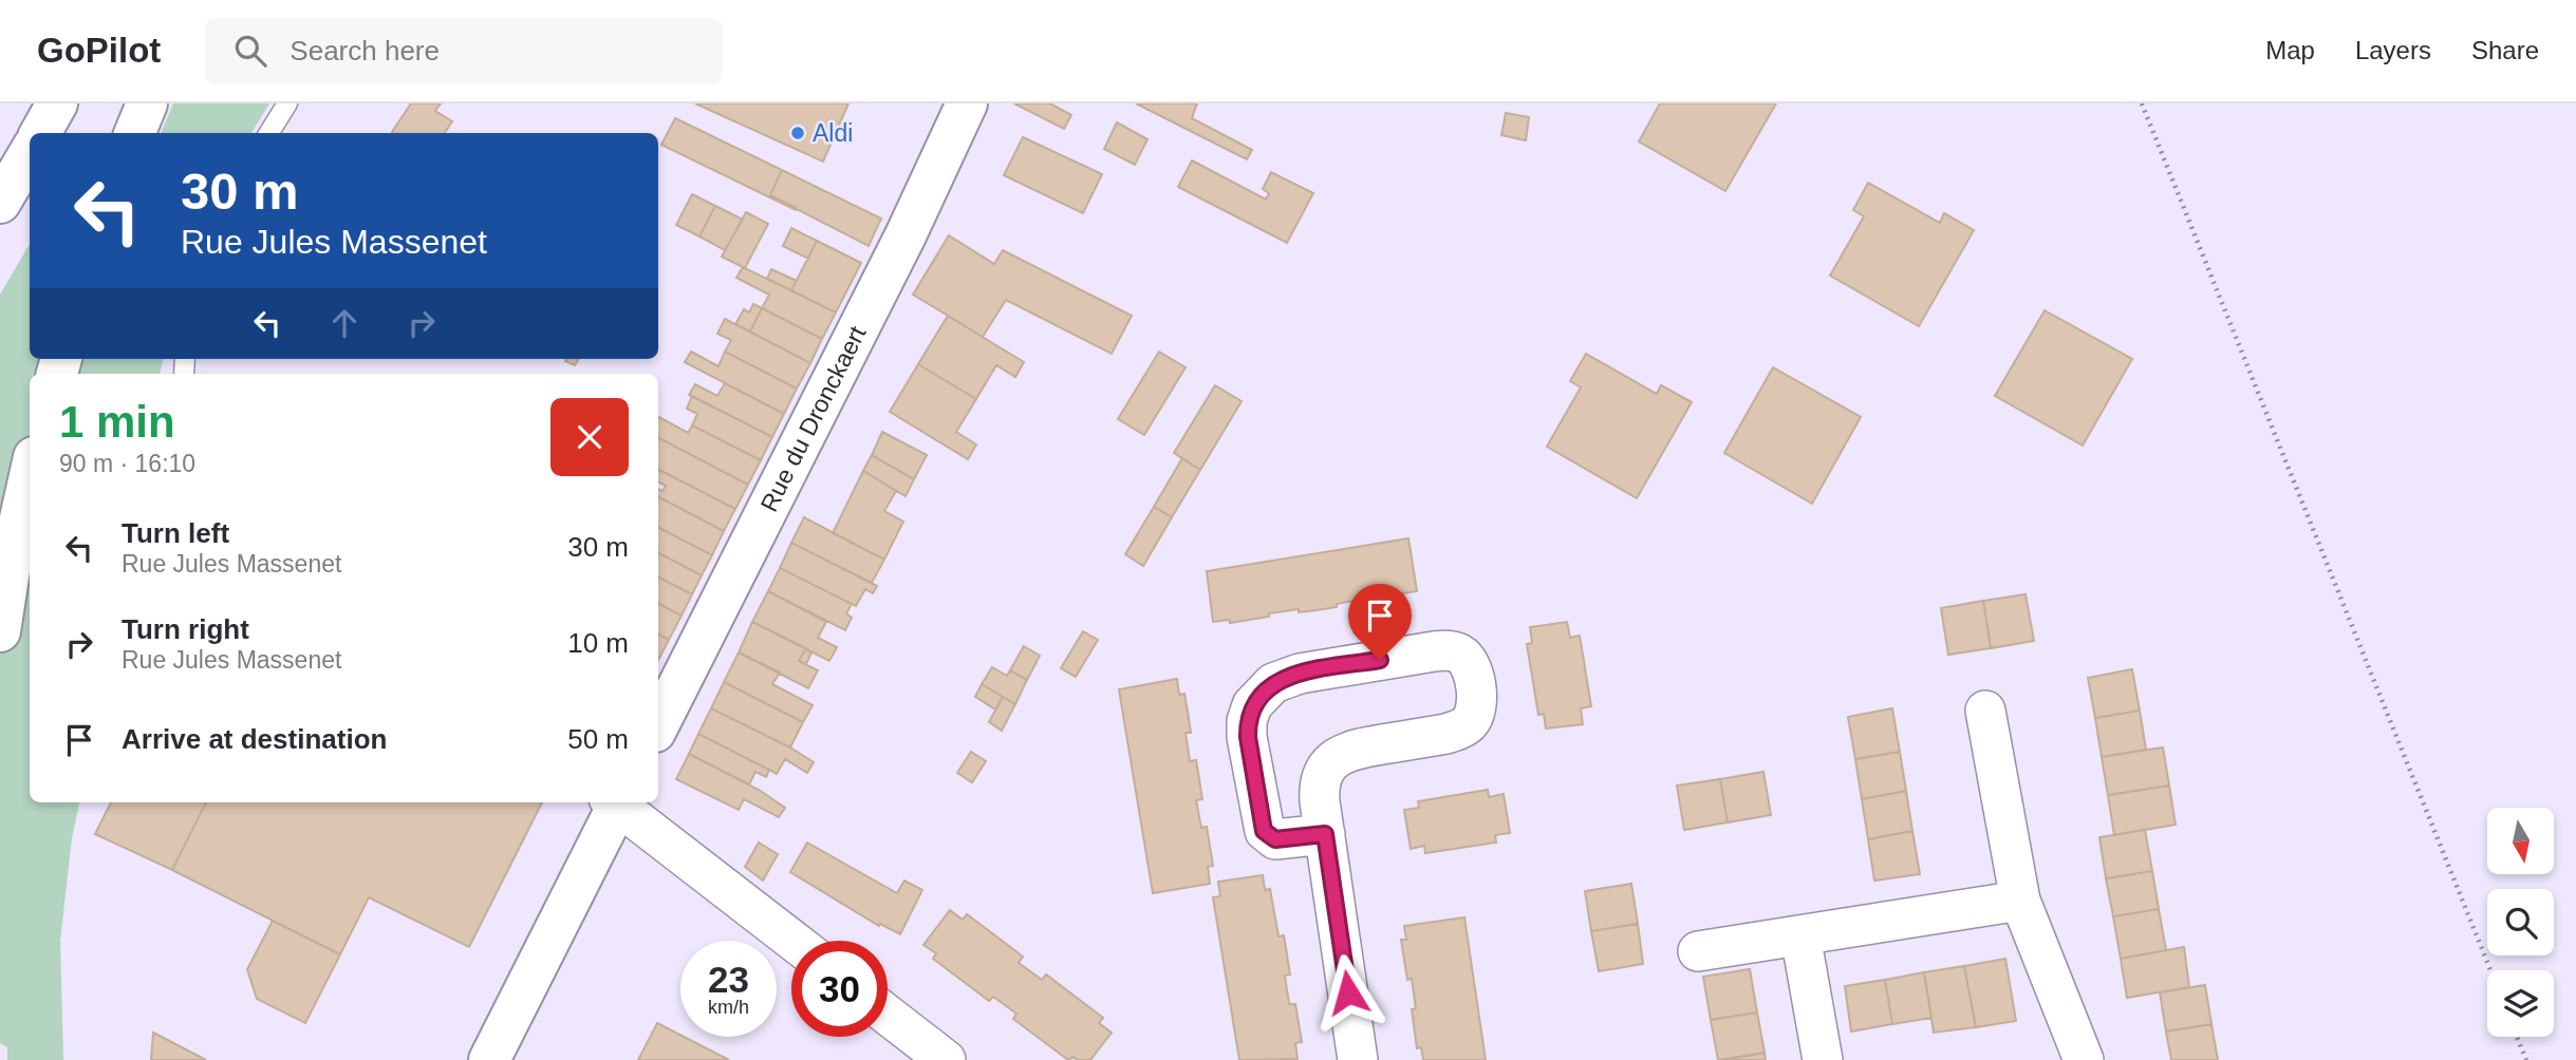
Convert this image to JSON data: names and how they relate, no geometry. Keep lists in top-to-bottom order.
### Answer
{
  "streets": {
    "main road": ["Rue du Dronckaert"]
  },
  "places": ["Aldi"],
  "north": "bottom",
  "page": {
    "header": "GoPilot",
    "search": "Search here",
    "nav": ["Map", "Layers", "Share"],
    "turn": ["30 m", "Rue Jules Massenet"],
    "heading": ["1 min", "90 m · 16:10"],
    "list": [
      {
        "name": "Turn left",
        "note": "Rue Jules Massenet",
        "value": "30 m"
      },
      {
        "name": "Turn right",
        "note": "Rue Jules Massenet",
        "value": "10 m"
      },
      {
        "name": "Arrive at destination",
        "value": "50 m"
      }
    ],
    "speed": "23 km/h",
    "limit": "30"
  }
}
